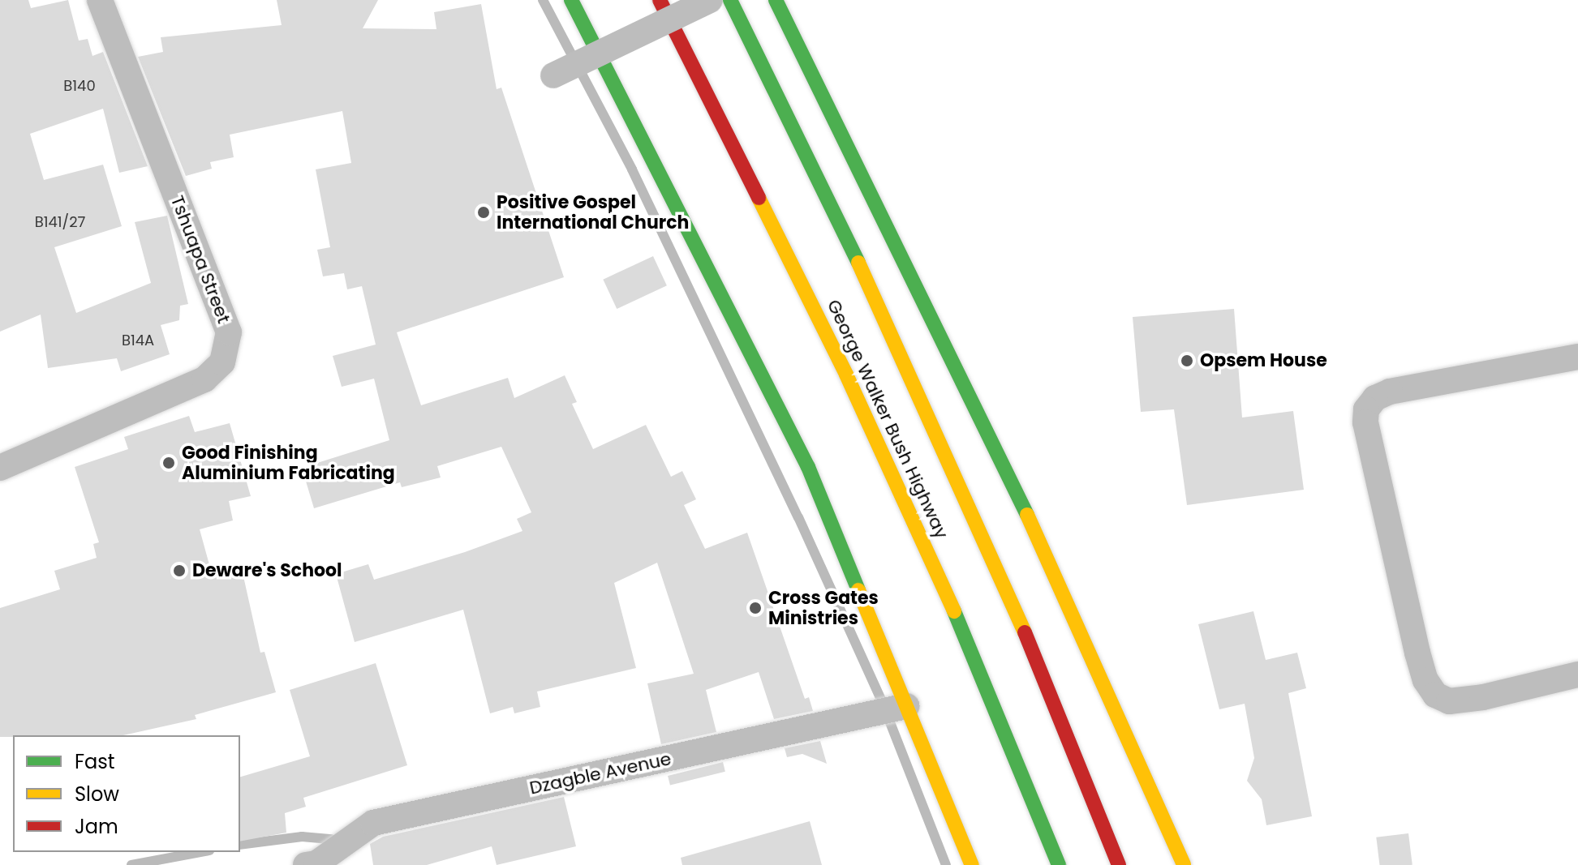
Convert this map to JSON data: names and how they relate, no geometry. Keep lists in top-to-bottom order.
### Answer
{
  "streets": {
    "highway": ["George Walker Bush Highway"],
    "street": ["Tshuapa Street", "Dzagble Avenue"]
  },
  "places": [
    "Positive Gospel International Church",
    "Opsem House",
    "Good Finishing Aluminium Fabricating",
    "Deware's School",
    "Cross Gates Ministries"
  ],
  "house_numbers": ["B140", "B141/27", "B14A"],
  "legend": ["Fast", "Slow", "Jam"]
}
